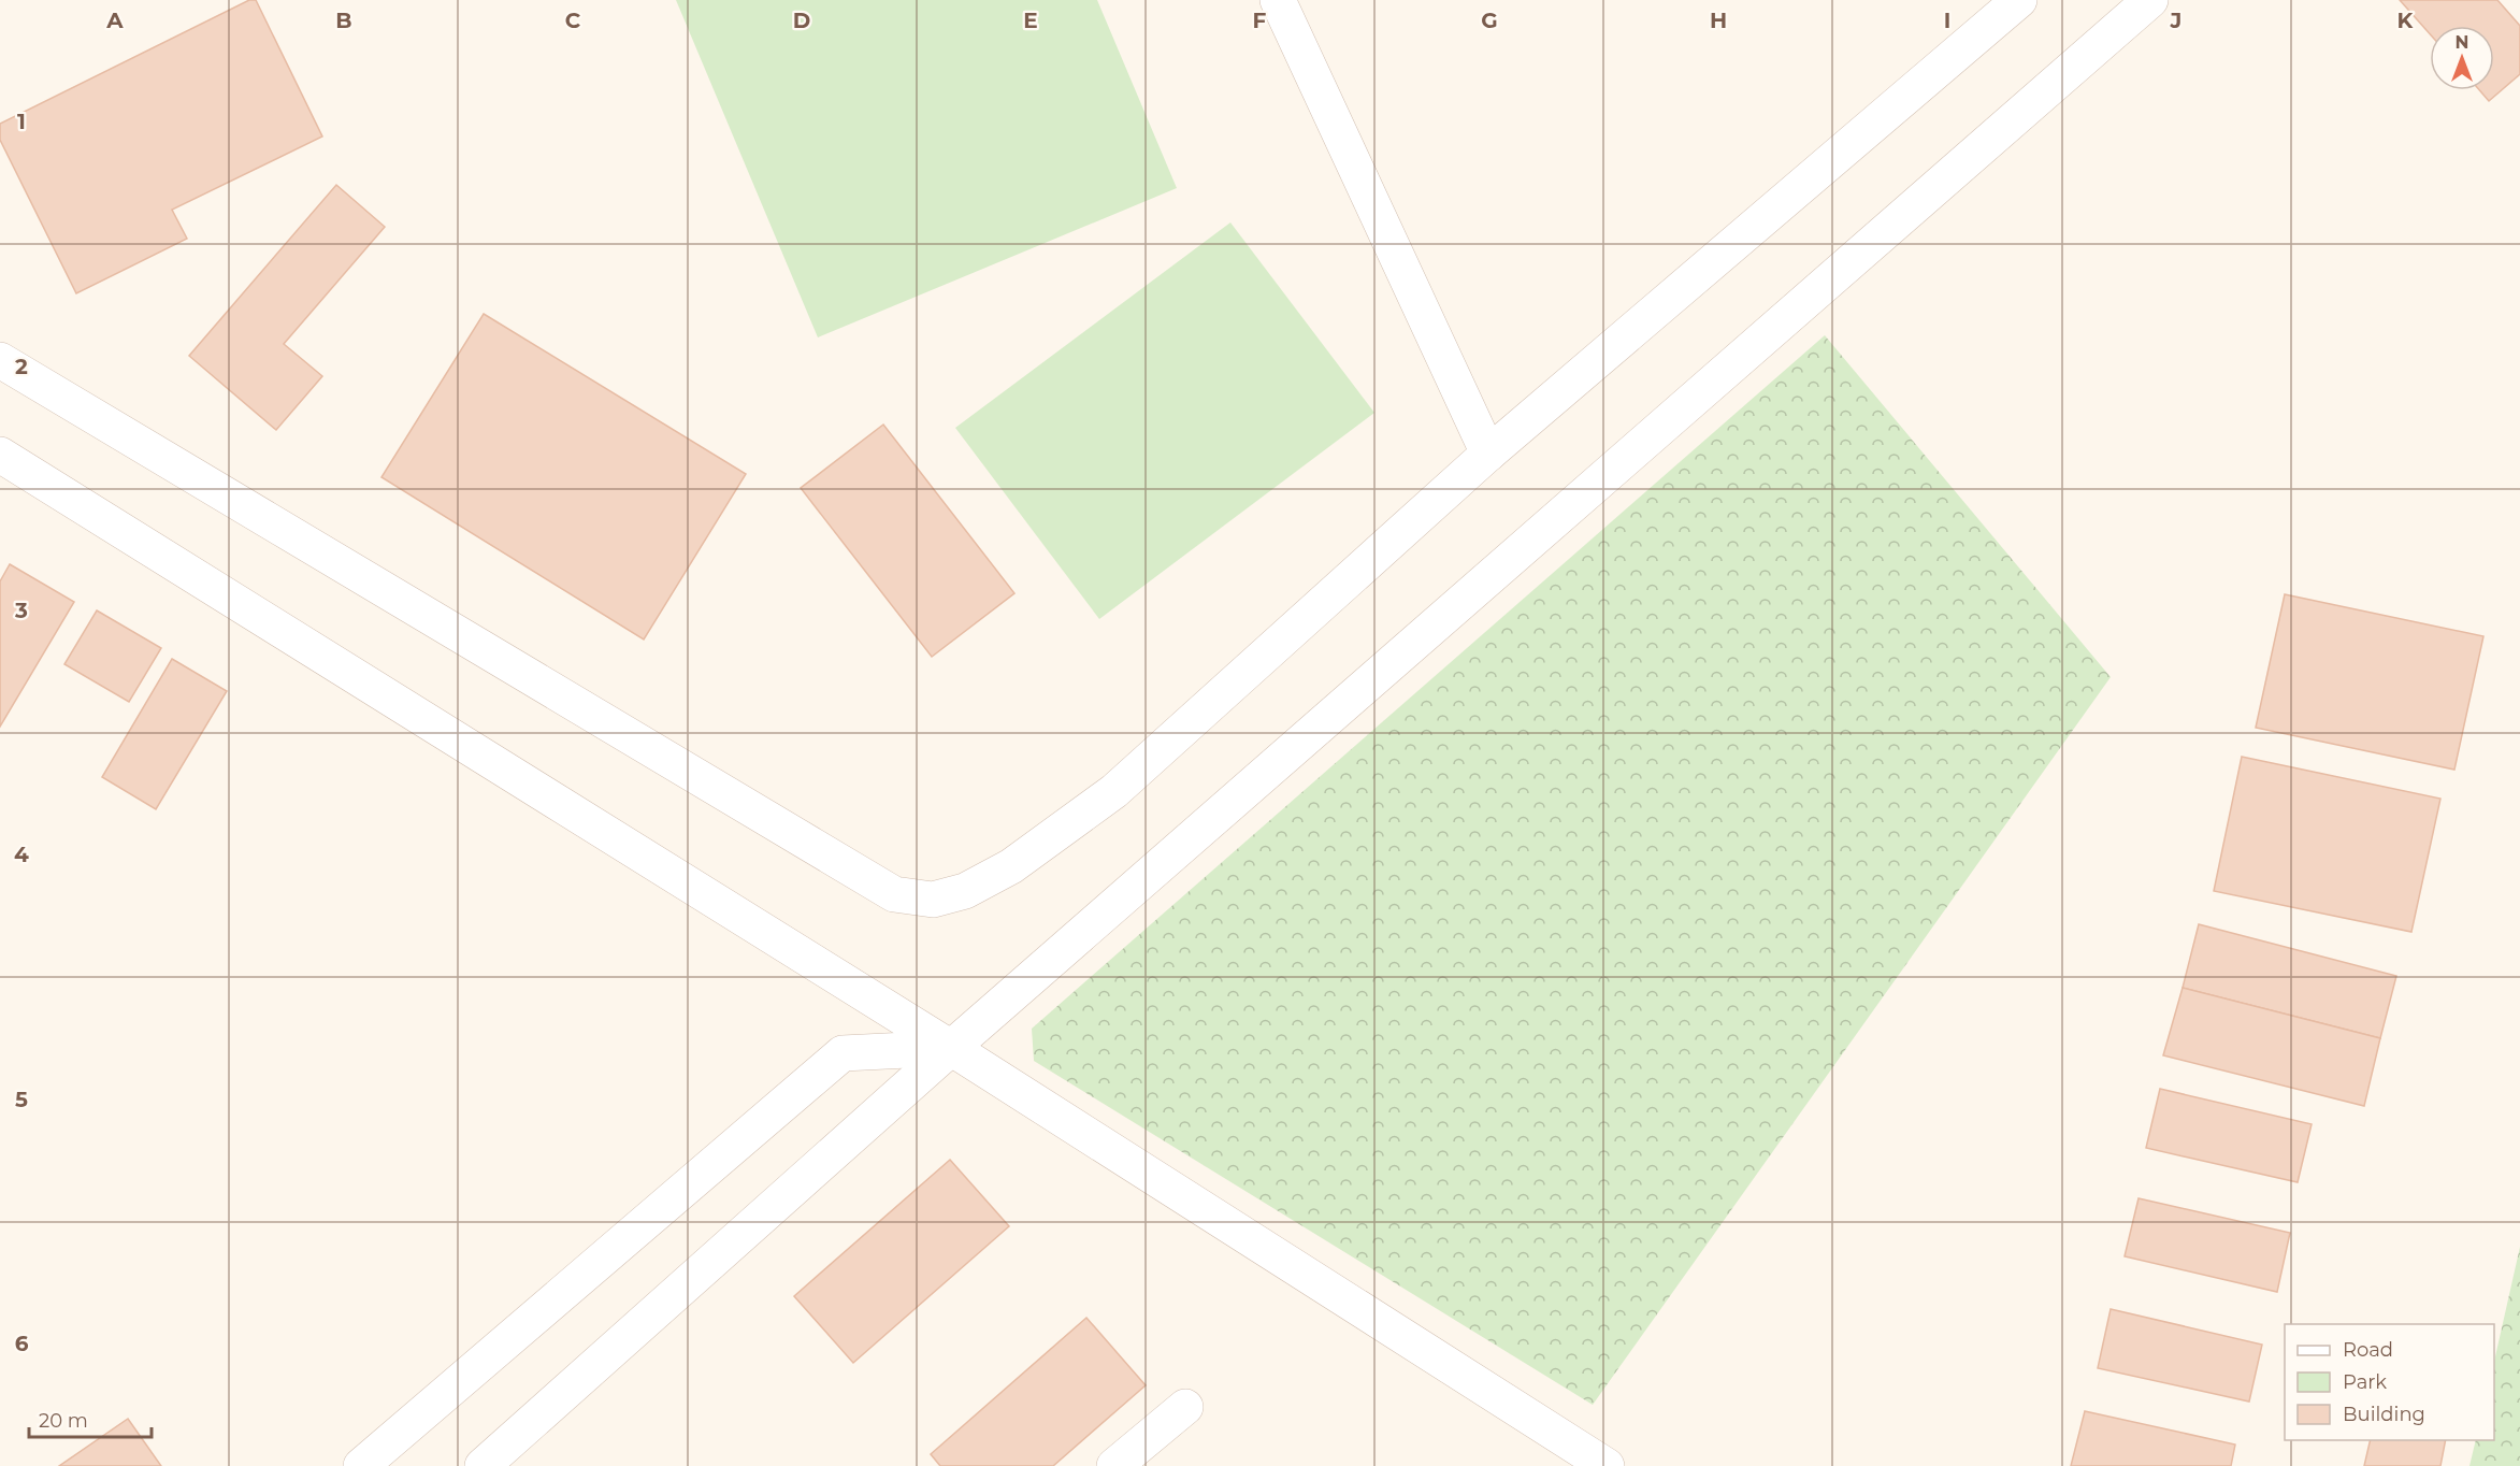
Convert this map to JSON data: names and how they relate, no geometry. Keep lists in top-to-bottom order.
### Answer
{
  "legend": ["Road", "Park", "Building"],
  "scale_bar": "20 m",
  "north": "top",
  "grid": {
    "columns": [
      "A",
      "B",
      "C",
      "D",
      "E",
      "F",
      "G",
      "H",
      "I",
      "J",
      "K"
    ],
    "rows": [
      "1",
      "2",
      "3",
      "4",
      "5",
      "6"
    ]
  }
}
